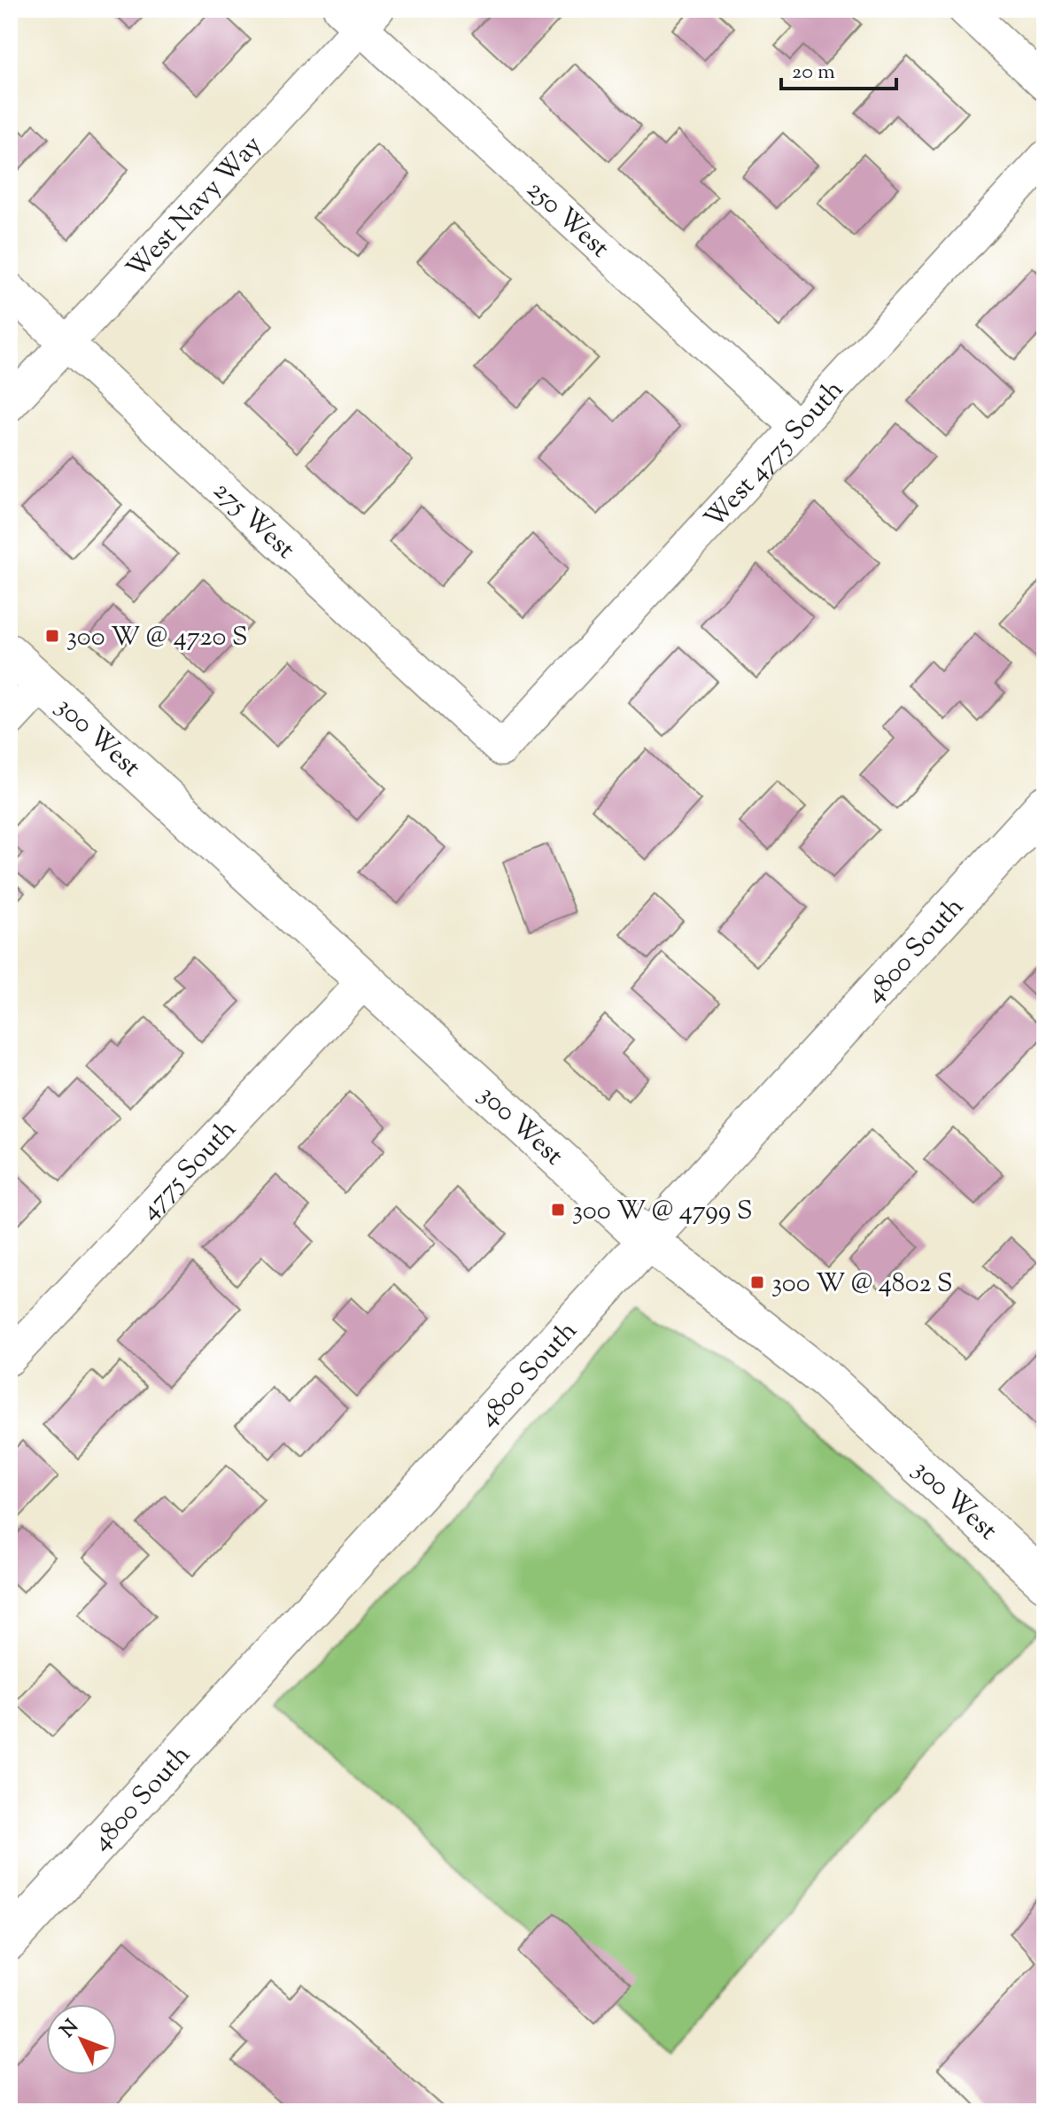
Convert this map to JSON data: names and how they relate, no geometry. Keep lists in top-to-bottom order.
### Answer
{
  "streets": {
    "street": [
      "West Navy Way",
      "250 West",
      "West 4775 South",
      "275 West",
      "300 West",
      "4800 South",
      "4775 South"
    ]
  },
  "crossings": [
    ["West Navy Way", "250 West"],
    ["West Navy Way", "275 West"],
    ["250 West", "West 4775 South"],
    ["West 4775 South", "275 West"],
    ["300 West", "4800 South"],
    ["300 West", "4775 South"]
  ],
  "places": {
    "transit": ["300 W @ 4720 S", "300 W @ 4799 S", "300 W @ 4802 S"]
  },
  "scale_bar": "20 m",
  "north": "top left"
}
